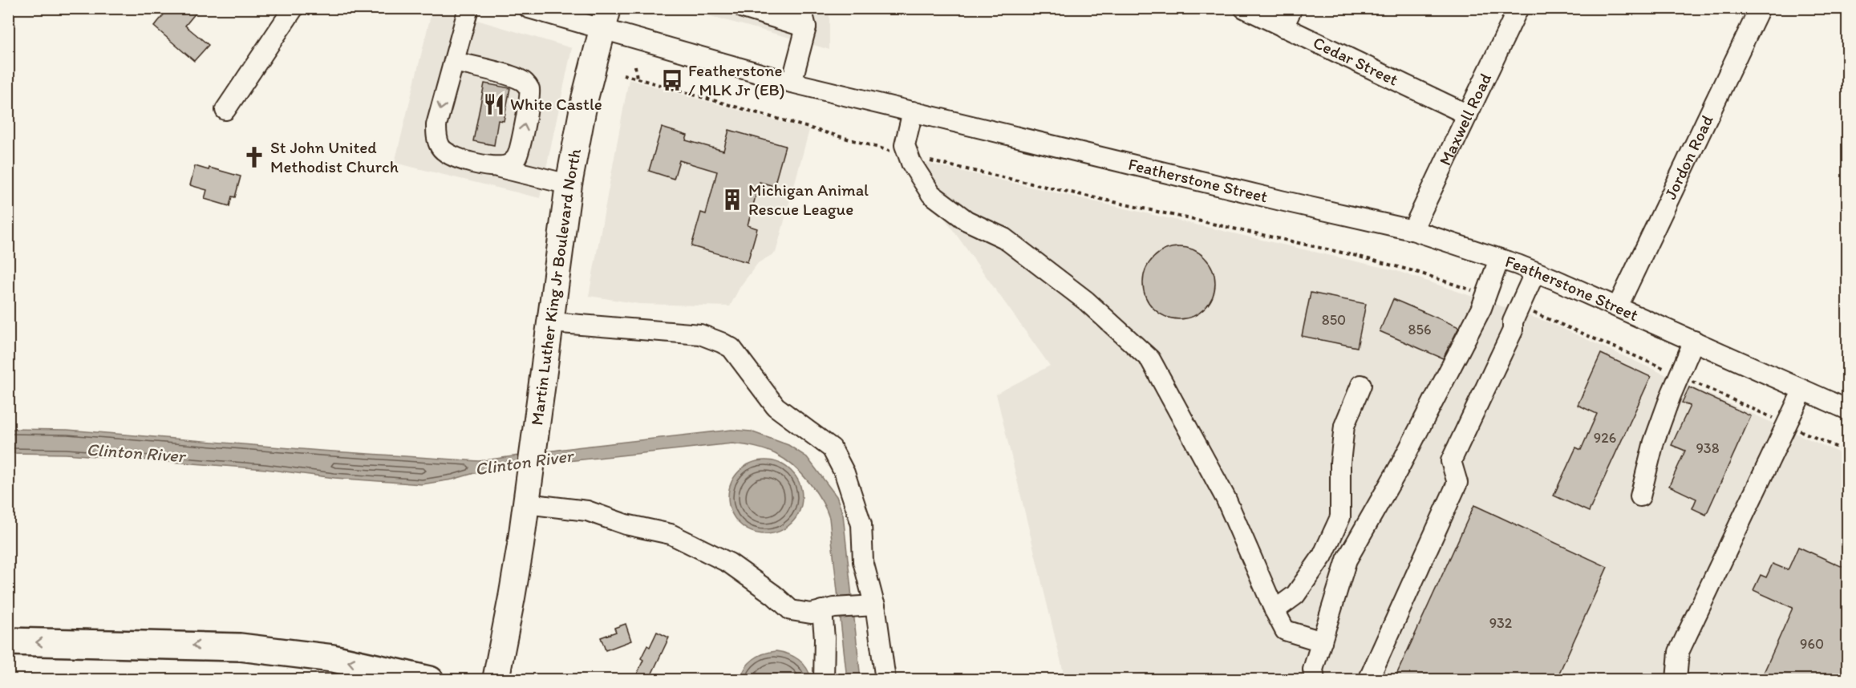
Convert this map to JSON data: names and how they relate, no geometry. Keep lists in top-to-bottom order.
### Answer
{
  "streets": {
    "main road": ["Martin Luther King Jr Boulevard North"],
    "street": [
      "Cedar Street",
      "Maxwell Road",
      "Jordon Road",
      "Featherstone Street"
    ]
  },
  "crossings": [
    ["Cedar Street", "Maxwell Road"],
    ["Maxwell Road", "Featherstone Street"],
    ["Jordon Road", "Featherstone Street"],
    ["Featherstone Street", "Martin Luther King Jr Boulevard North"]
  ],
  "water": ["Clinton River"],
  "places": {
    "bus stop": ["Featherstone / MLK Jr (EB)"],
    "restaurant": ["White Castle"],
    "church": ["St John United Methodist Church"],
    "building": ["Michigan Animal Rescue League"]
  },
  "house_numbers": [
    "850",
    "856",
    "926",
    "938",
    "932",
    "960"
  ]
}
